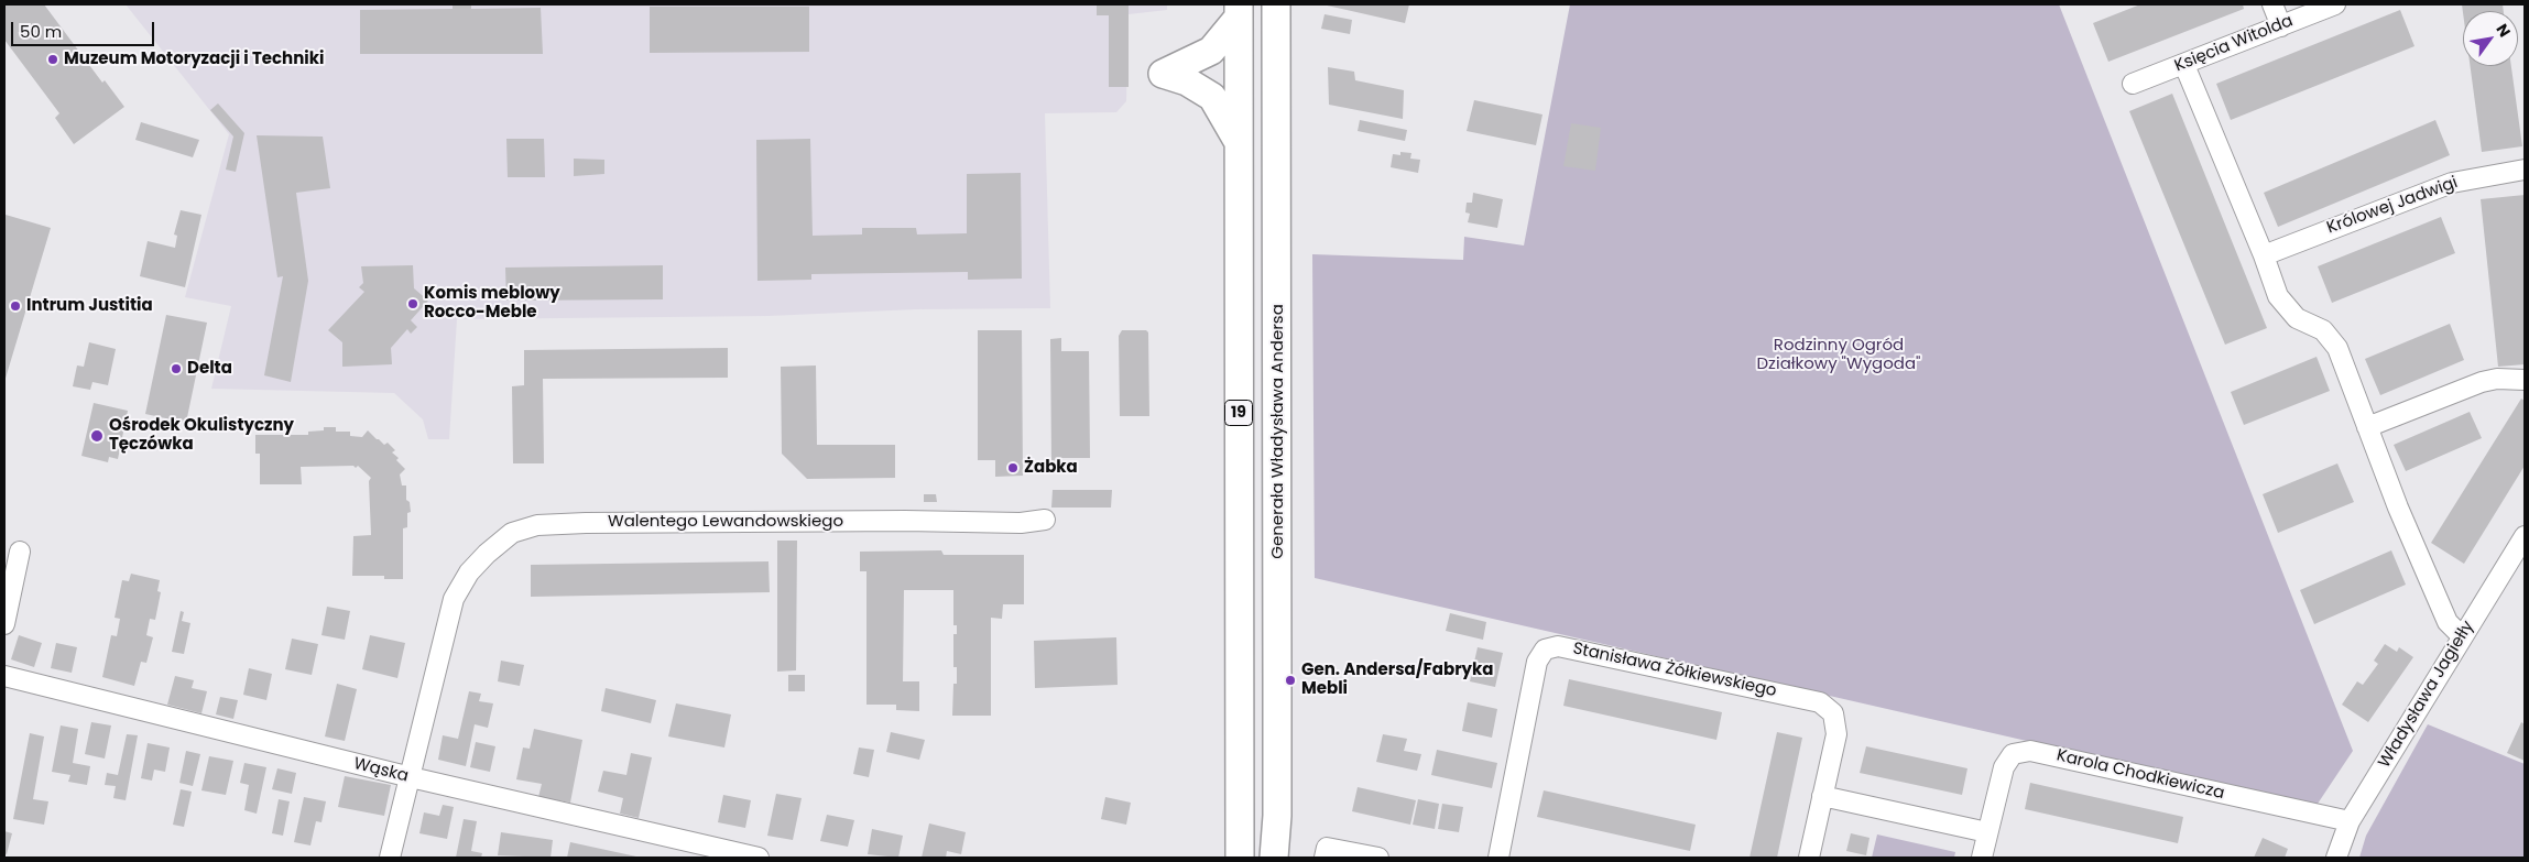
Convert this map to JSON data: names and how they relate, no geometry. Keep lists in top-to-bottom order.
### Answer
{
  "streets": {
    "highway": ["19", "Generała Władysława Andersa"],
    "street": [
      "Księcia Witolda",
      "Królowej Jadwigi",
      "Walentego Lewandowskiego",
      "Stanisława Żółkiewskiego",
      "Władysława Jagiełły",
      "Wąska",
      "Karola Chodkiewicza"
    ]
  },
  "crossings": [
    ["Walentego Lewandowskiego", "Wąska"],
    ["Władysława Jagiełły", "Karola Chodkiewicza"]
  ],
  "parks": ["Rodzinny Ogród Działkowy \"Wygoda\""],
  "places": [
    "Muzeum Motoryzacji i Techniki",
    "Komis meblowy Rocco-Meble",
    "Intrum Justitia",
    "Delta",
    "Ośrodek Okulistyczny Tęczówka",
    "Żabka",
    "Gen. Andersa/Fabryka Mebli"
  ],
  "scale_bar": "50 m",
  "north": "top right"
}
